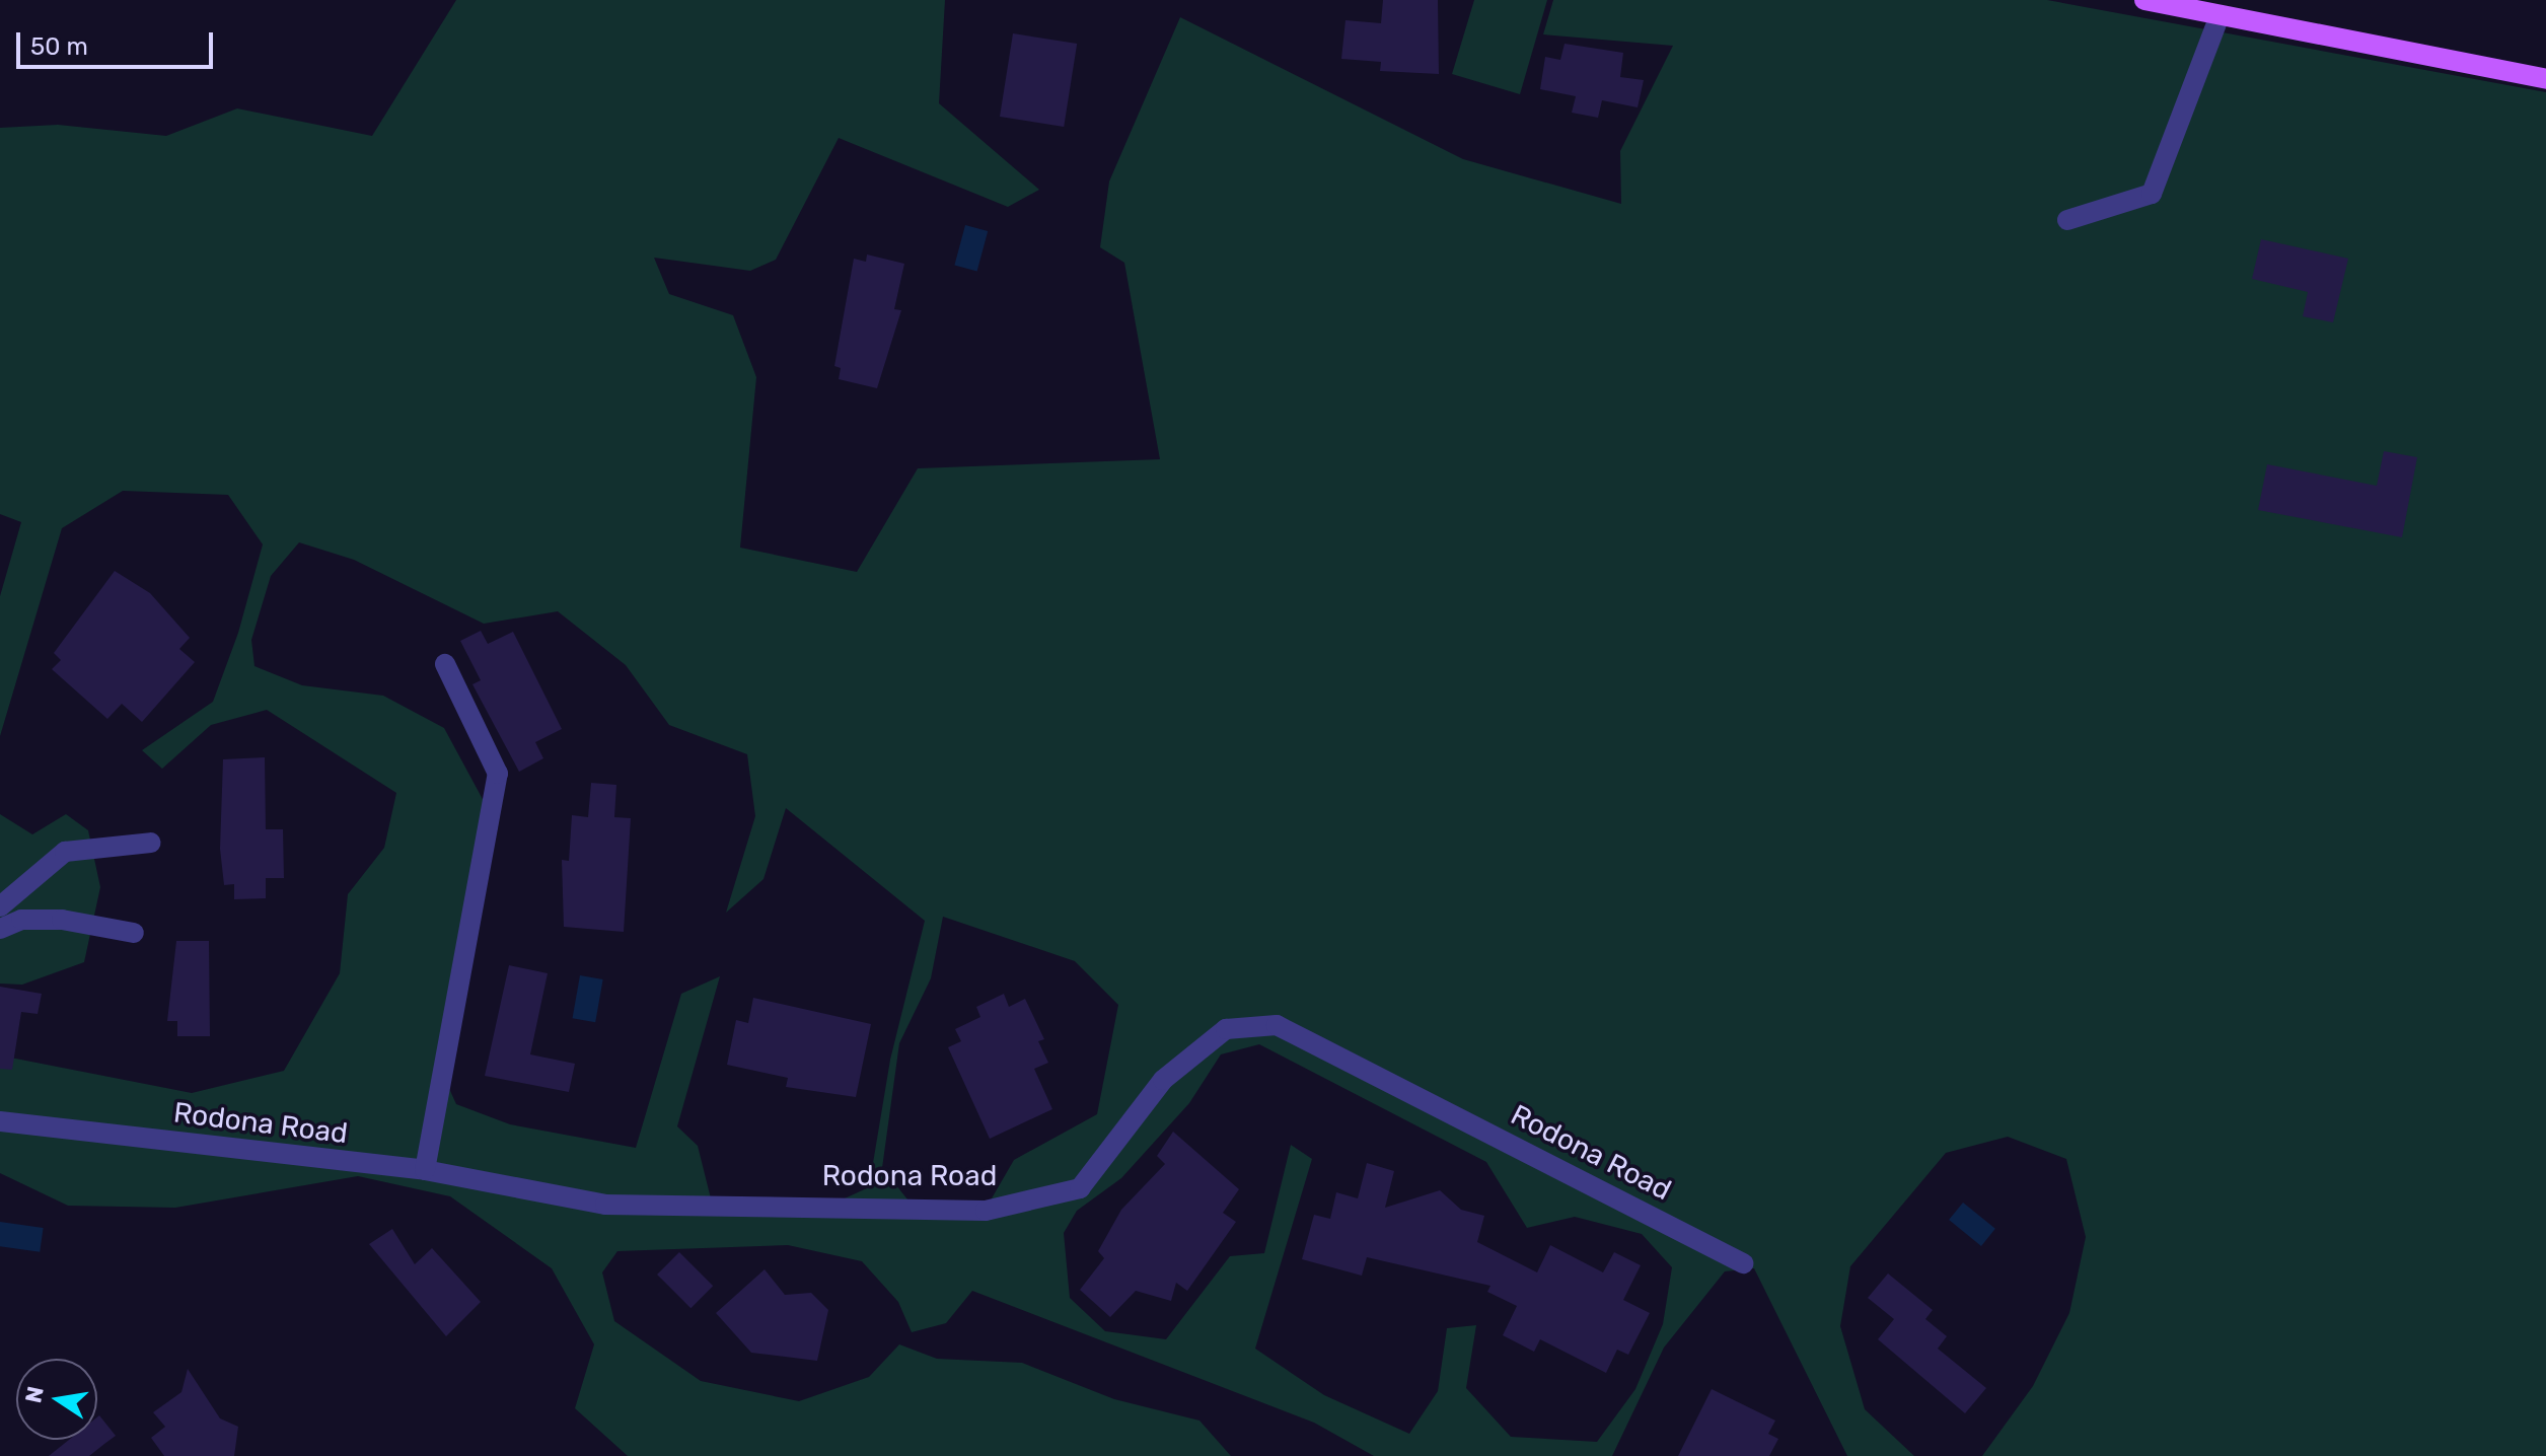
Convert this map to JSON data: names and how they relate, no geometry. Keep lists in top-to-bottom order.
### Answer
{
  "streets": {
    "street": ["Rodona Road"]
  },
  "scale_bar": "50 m",
  "north": "left"
}
